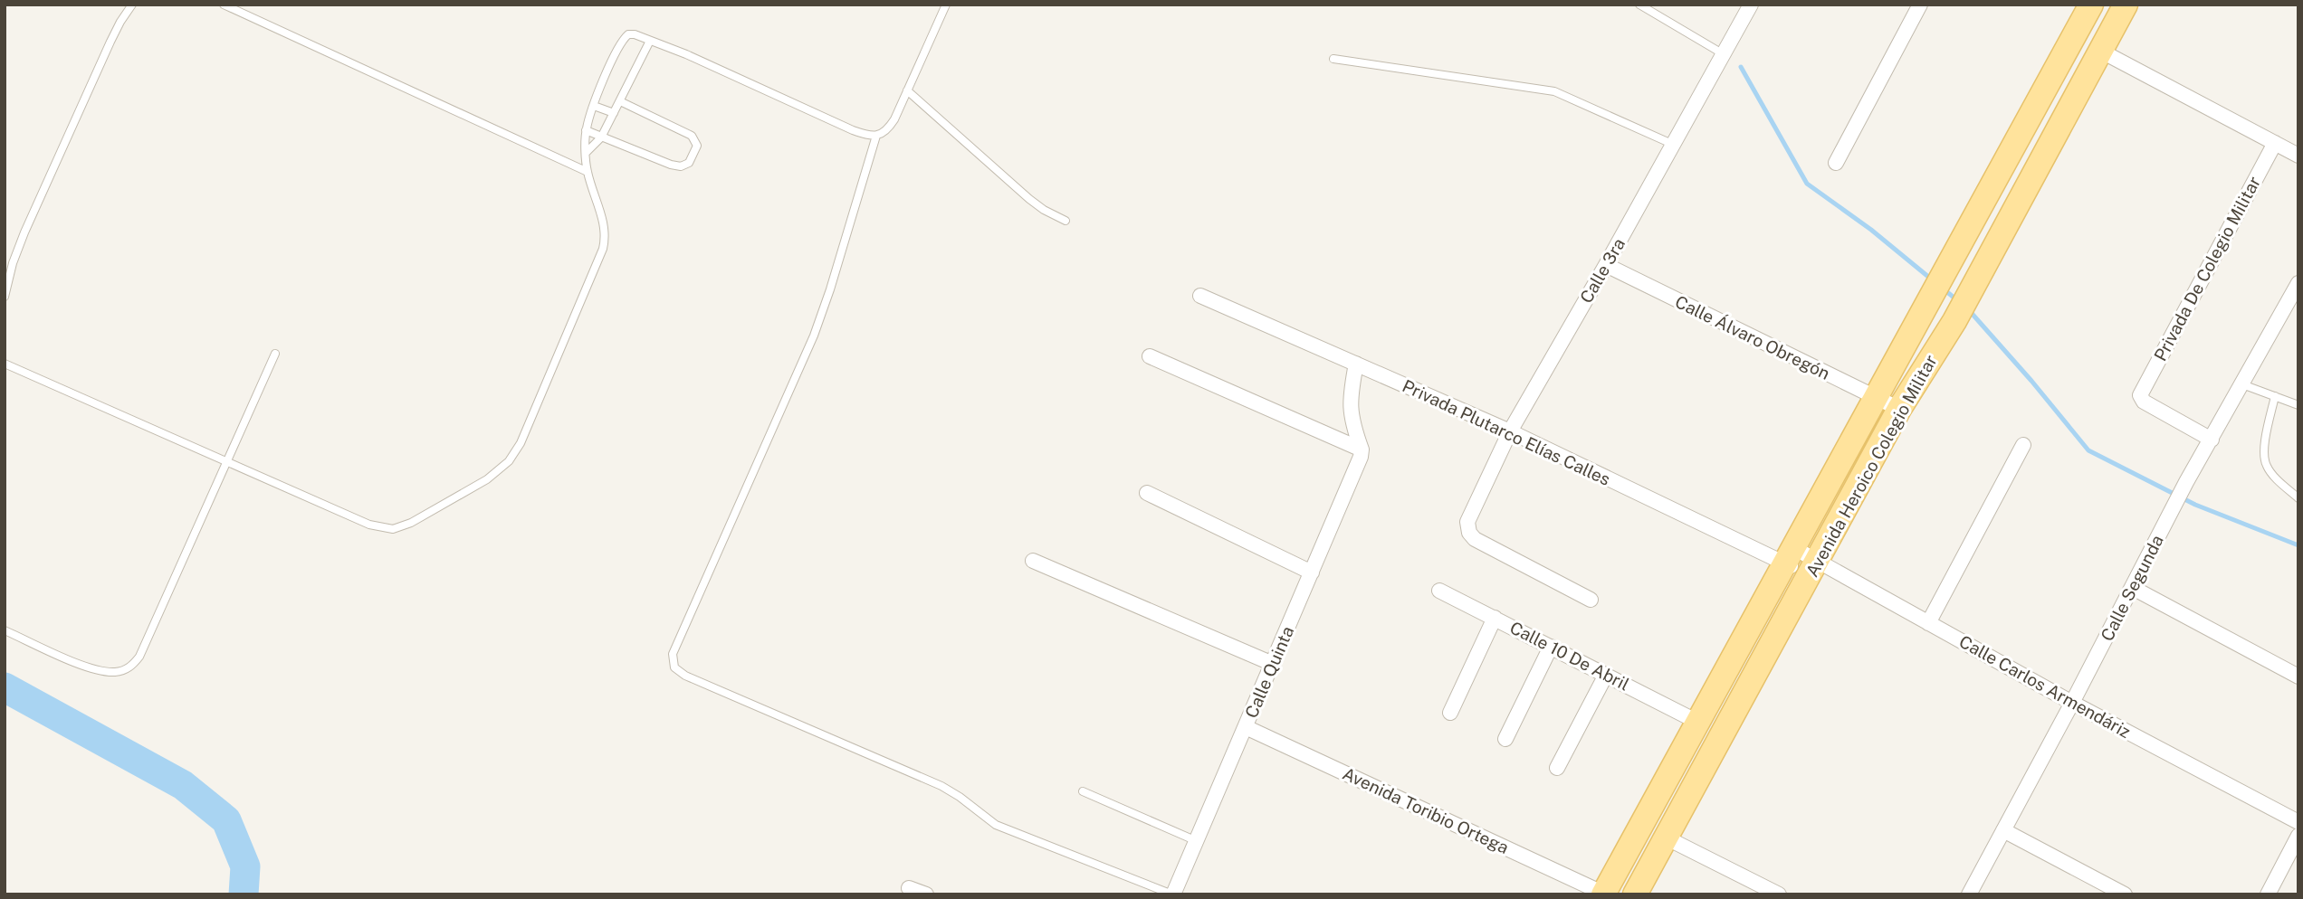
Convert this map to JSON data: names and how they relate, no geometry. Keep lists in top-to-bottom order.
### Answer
{
  "streets": {
    "main road": ["Avenida Heroico Colegio Militar"],
    "street": [
      "Privada De Colegio Militar",
      "Calle 3ra",
      "Calle Álvaro Obregón",
      "Privada Plutarco Elías Calles",
      "Calle Segunda",
      "Calle 10 De Abril",
      "Calle Quinta",
      "Calle Carlos Armendáriz",
      "Avenida Toribio Ortega"
    ]
  },
  "crossings": [
    ["Privada De Colegio Militar", "Calle Segunda"],
    ["Calle 3ra", "Calle Álvaro Obregón"],
    ["Calle 3ra", "Privada Plutarco Elías Calles"],
    ["Calle Álvaro Obregón", "Avenida Heroico Colegio Militar"],
    ["Privada Plutarco Elías Calles", "Avenida Heroico Colegio Militar"],
    ["Privada Plutarco Elías Calles", "Calle Carlos Armendáriz"],
    ["Avenida Heroico Colegio Militar", "Calle 10 De Abril"],
    ["Avenida Heroico Colegio Militar", "Calle Carlos Armendáriz"],
    ["Avenida Heroico Colegio Militar", "Avenida Toribio Ortega"],
    ["Calle Segunda", "Calle Carlos Armendáriz"],
    ["Calle Quinta", "Avenida Toribio Ortega"]
  ]
}
